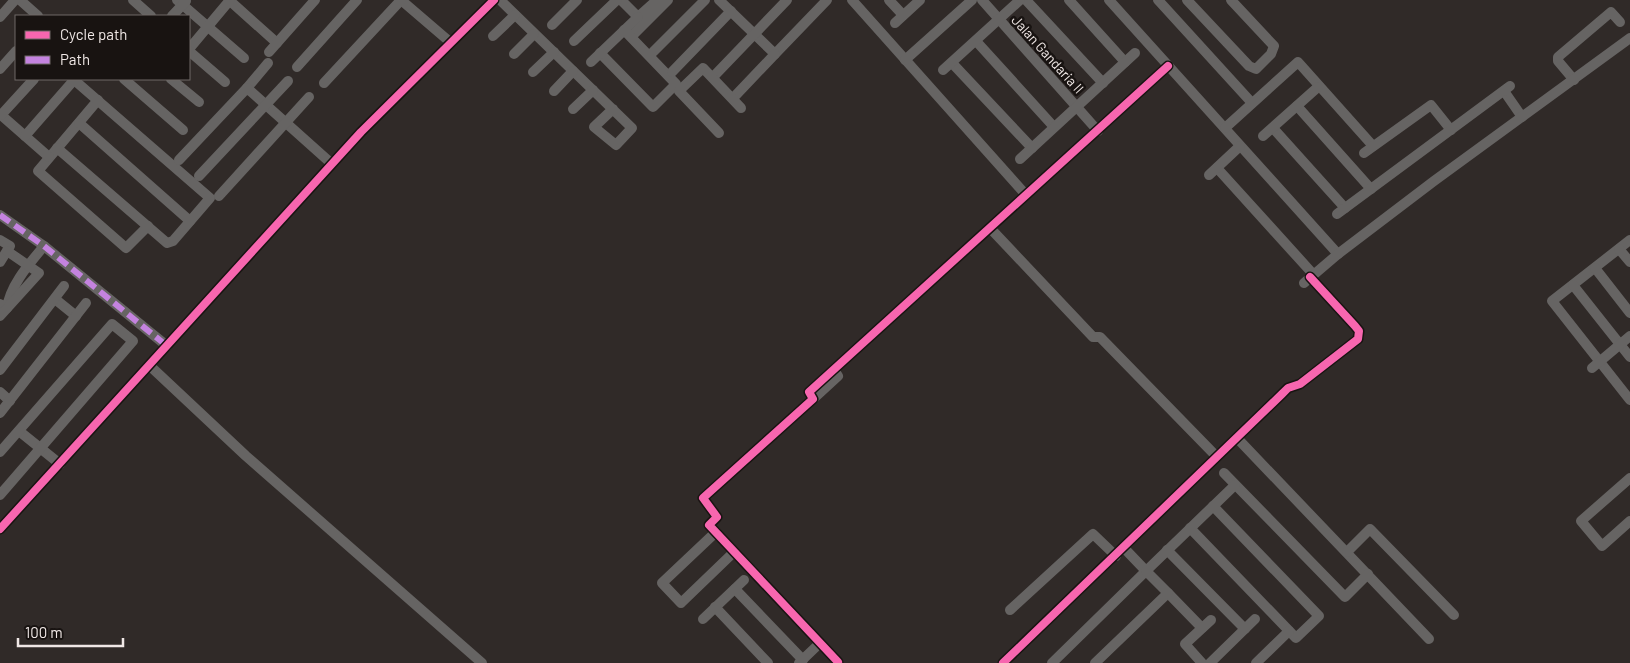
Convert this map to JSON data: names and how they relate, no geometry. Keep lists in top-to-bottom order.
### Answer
{
  "streets": {
    "street": ["Jalan Gandaria II"]
  },
  "legend": ["Cycle path", "Path"],
  "scale_bar": "100 m"
}
